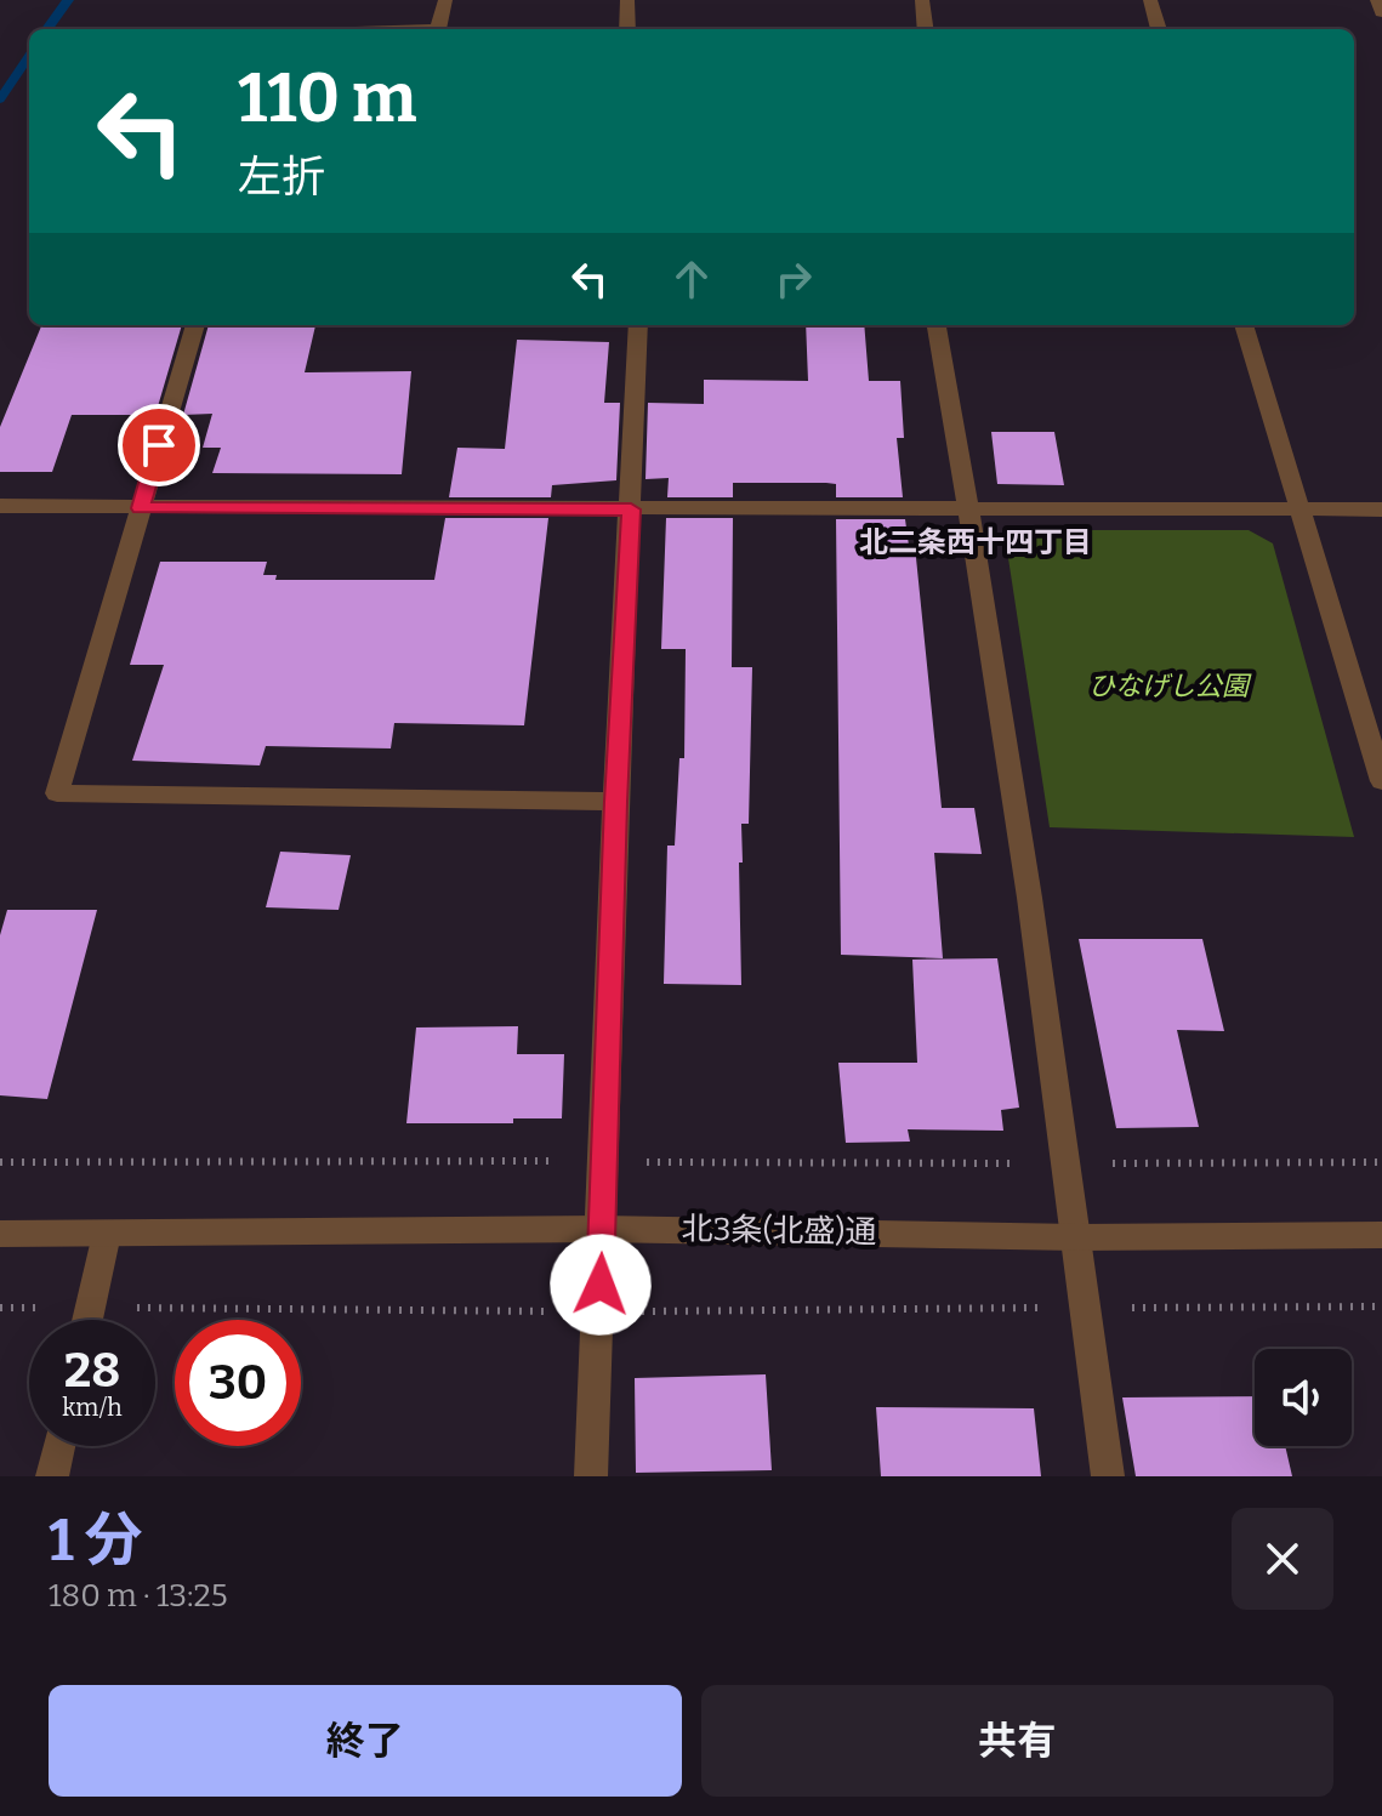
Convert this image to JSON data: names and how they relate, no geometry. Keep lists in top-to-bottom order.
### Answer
{
  "streets": {
    "street": ["北3条(北盛)通"]
  },
  "districts": ["北二条西十四丁目"],
  "parks": ["ひなげし公園"],
  "page": {
    "turn": ["110 m", "左折"],
    "speed": "28 km/h",
    "limit": "30",
    "heading": ["1 分", "180 m · 13:25"],
    "buttons": ["終了", "共有"]
  }
}
